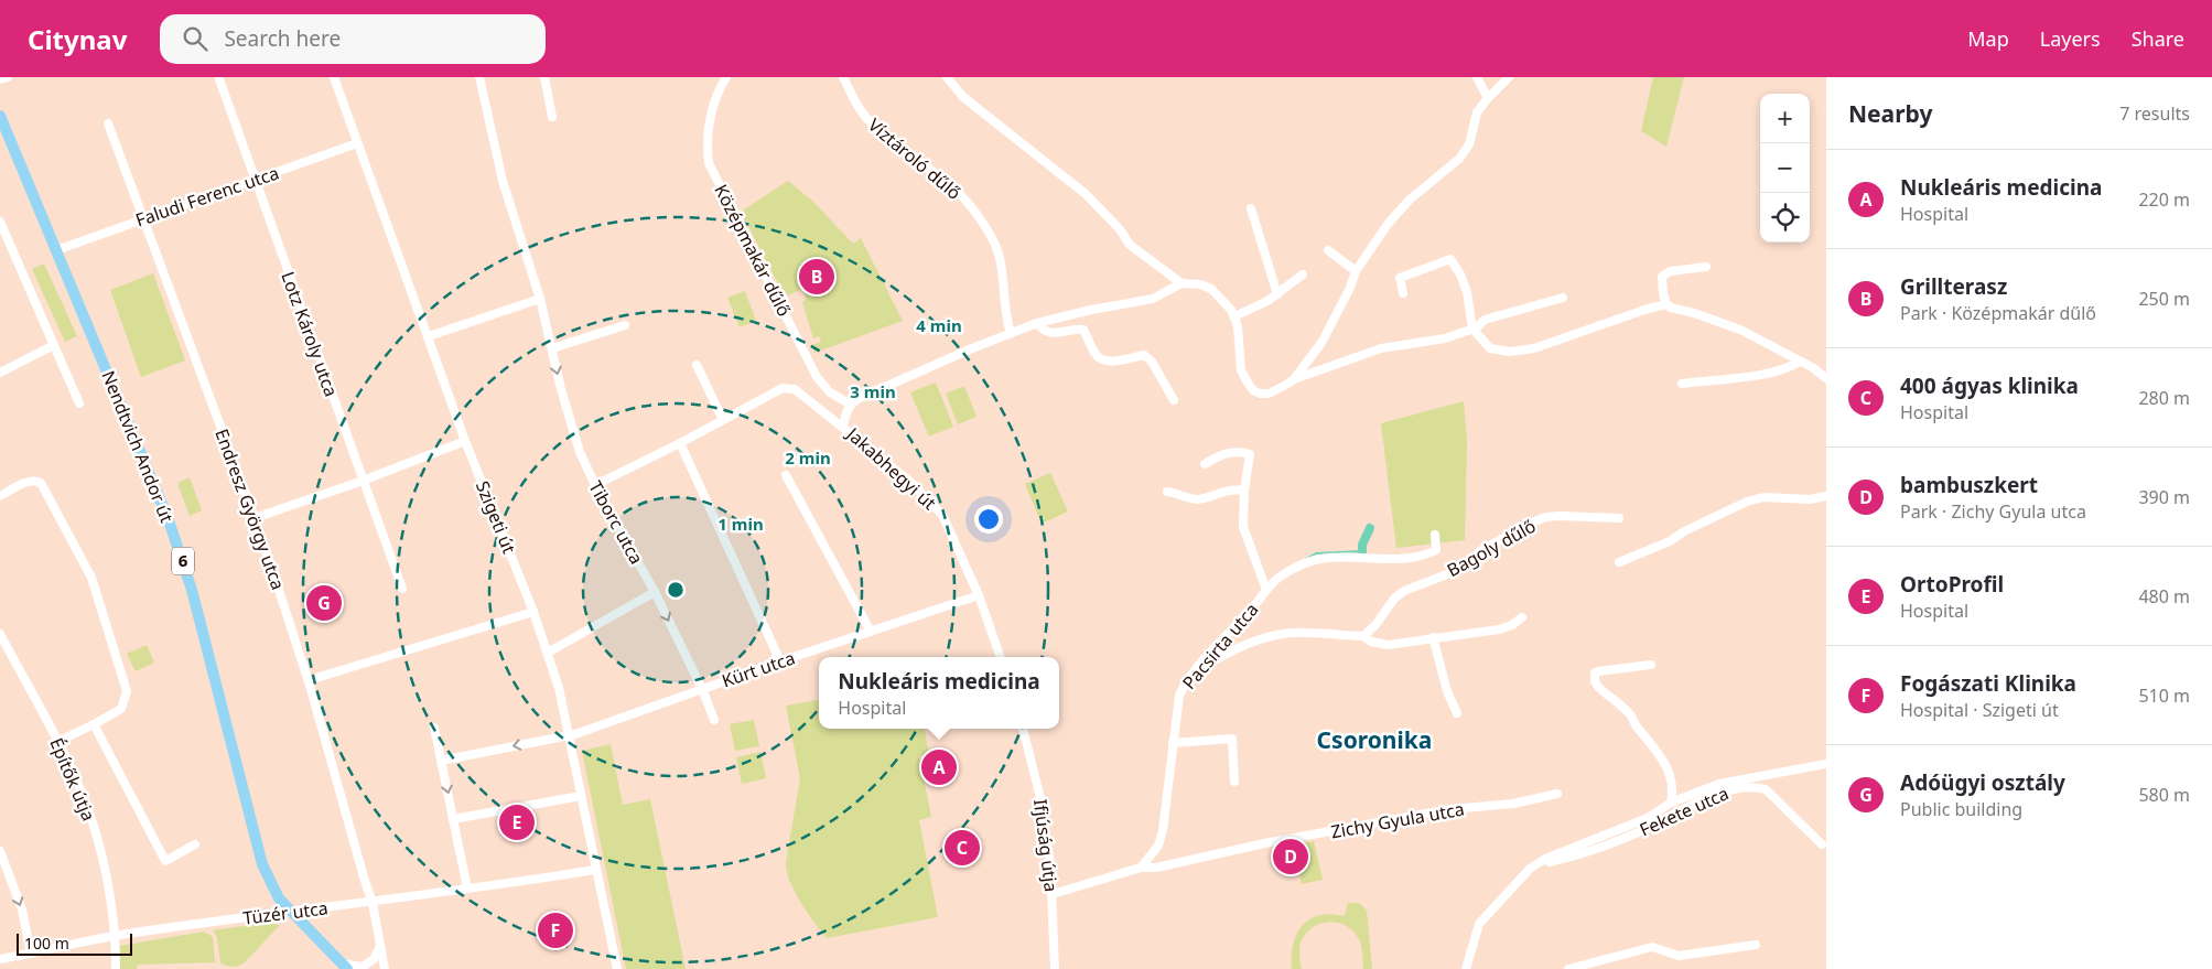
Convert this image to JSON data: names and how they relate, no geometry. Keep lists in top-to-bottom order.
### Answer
{
  "streets": {
    "main road": ["Nendtvich Andor út", "6"],
    "street": [
      "Víztároló dűlő",
      "Faludi Ferenc utca",
      "Középmakár dűlő",
      "Lotz Károly utca",
      "Jakabhegyi út",
      "Endresz György utca",
      "Szigeti út",
      "Tiborc utca",
      "Bagoly dűlő",
      "Pacsirta utca",
      "Kürt utca",
      "Építők útja",
      "Fekete utca",
      "Zichy Gyula utca",
      "Ifjúság útja",
      "Tüzér utca"
    ]
  },
  "crossings": [
    ["Víztároló dűlő", "Jakabhegyi út"],
    ["Faludi Ferenc utca", "Lotz Károly utca"],
    ["Faludi Ferenc utca", "Nendtvich Andor út"],
    ["Faludi Ferenc utca", "Endresz György utca"],
    ["Faludi Ferenc utca", "Szigeti út"],
    ["Középmakár dűlő", "Jakabhegyi út"],
    ["Nendtvich Andor út", "6"],
    ["Nendtvich Andor út", "Tüzér utca"],
    ["Jakabhegyi út", "Kürt utca"],
    ["Endresz György utca", "Tüzér utca"],
    ["Szigeti út", "Kürt utca"],
    ["Szigeti út", "Tüzér utca"],
    ["Tiborc utca", "Kürt utca"],
    ["6", "Tüzér utca"],
    ["Pacsirta utca", "Zichy Gyula utca"],
    ["Építők útja", "Tüzér utca"]
  ],
  "one_way": ["Tiborc utca"],
  "districts": ["Csoronika"],
  "scale_bar": "100 m",
  "page": {
    "header": "Citynav",
    "search": "Search here",
    "nav": ["Map", "Layers", "Share"],
    "heading": ["Nearby", "7 results"],
    "map_buttons": ["+", "−"],
    "list": [
      {
        "mark": "A",
        "name": "Nukleáris medicina",
        "note": "Hospital",
        "value": "220 m"
      },
      {
        "mark": "B",
        "name": "Grillterasz",
        "note": "Park · Középmakár dűlő",
        "value": "250 m"
      },
      {
        "mark": "C",
        "name": "400 ágyas klinika",
        "note": "Hospital",
        "value": "280 m"
      },
      {
        "mark": "D",
        "name": "bambuszkert",
        "note": "Park · Zichy Gyula utca",
        "value": "390 m"
      },
      {
        "mark": "E",
        "name": "OrtoProfil",
        "note": "Hospital",
        "value": "480 m"
      },
      {
        "mark": "F",
        "name": "Fogászati Klinika",
        "note": "Hospital · Szigeti út",
        "value": "510 m"
      },
      {
        "mark": "G",
        "name": "Adóügyi osztály",
        "note": "Public building",
        "value": "580 m"
      }
    ],
    "pins": [
      "B",
      "G",
      "A",
      "E",
      "C",
      "D",
      "F"
    ],
    "popup": ["Nukleáris medicina", "Hospital"],
    "scale": "100 m"
  },
  "rings": [
    "4 min",
    "3 min",
    "2 min",
    "1 min"
  ]
}
